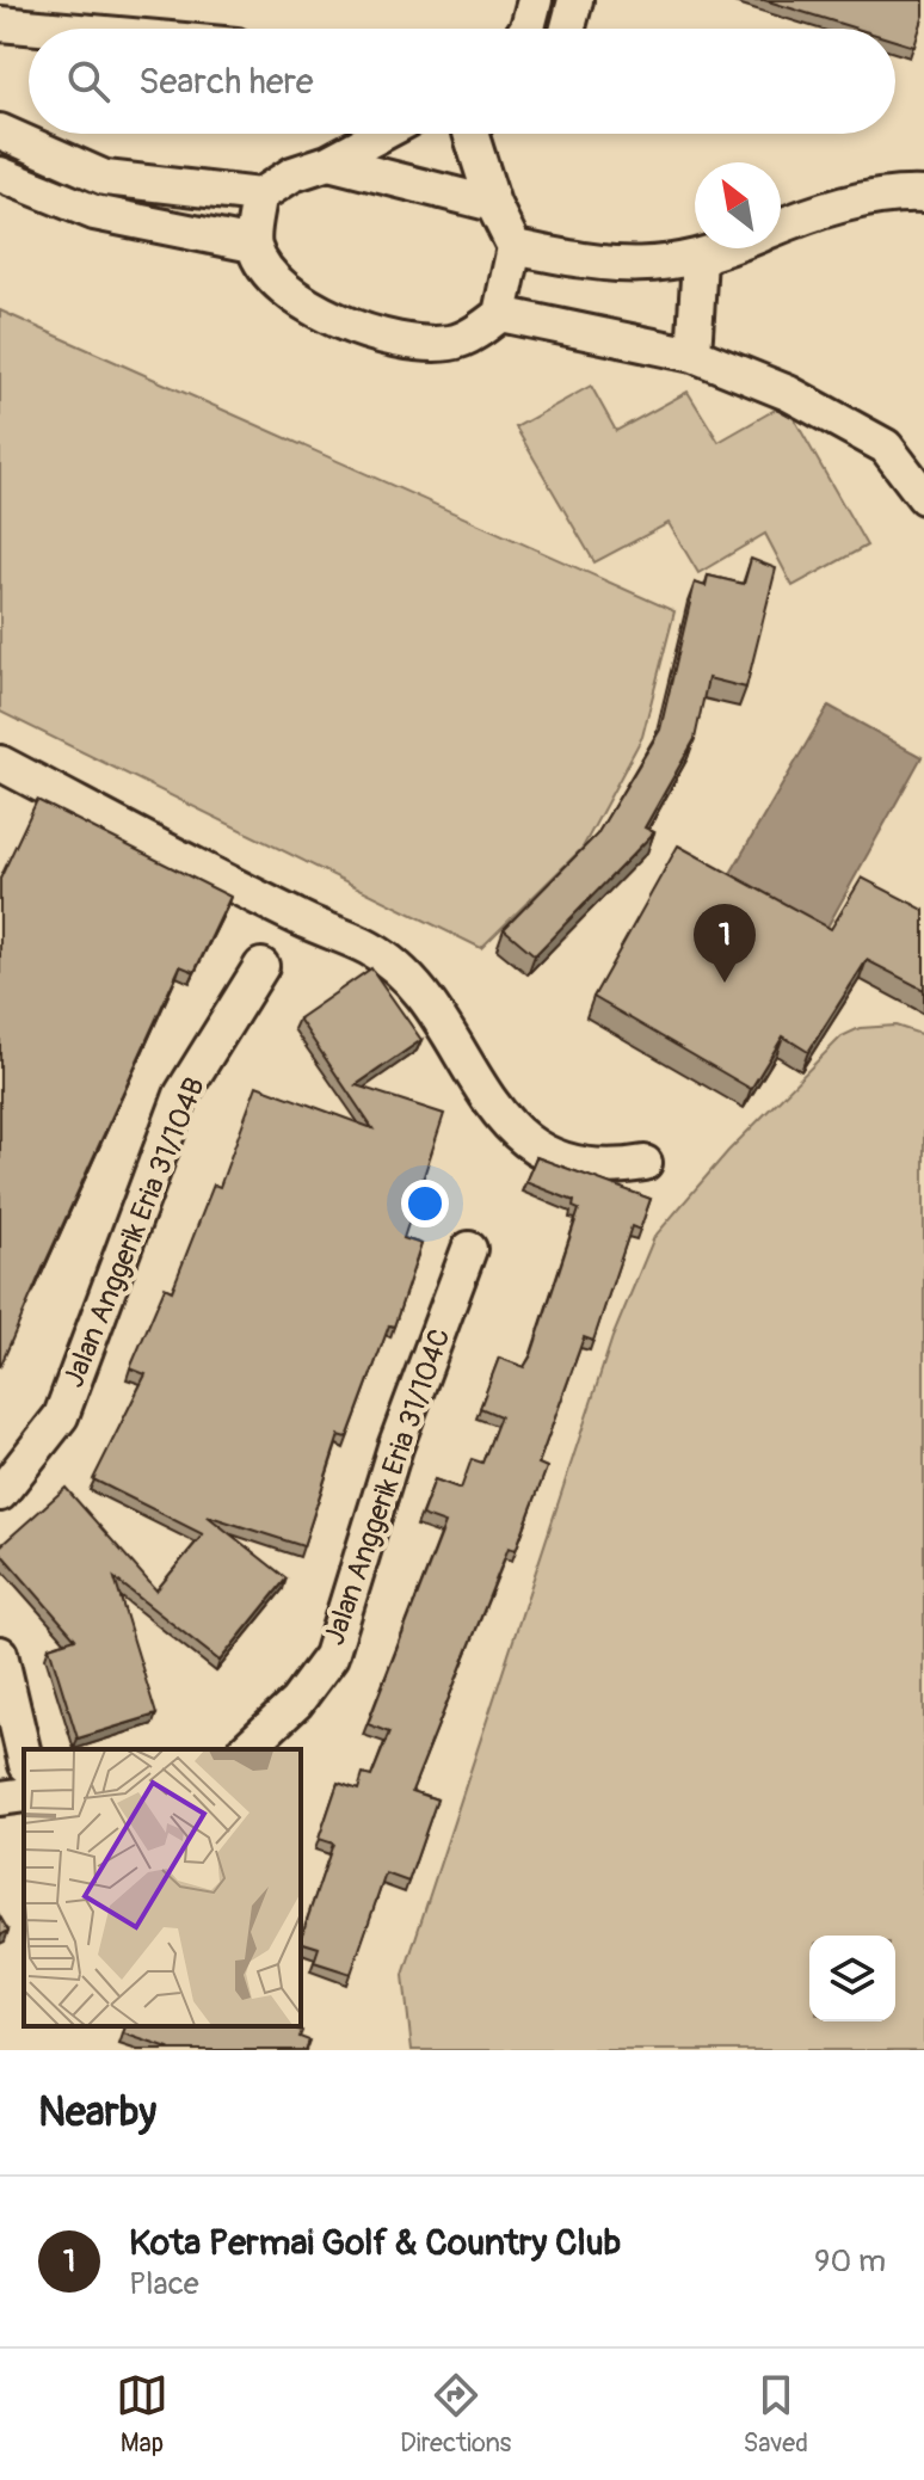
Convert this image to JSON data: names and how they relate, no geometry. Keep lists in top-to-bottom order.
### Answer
{
  "streets": {
    "street": ["Jalan Anggerik Eria 31/104B", "Jalan Anggerik Eria 31/104C"]
  },
  "north": "top left",
  "page": {
    "search": "Search here",
    "pins": "1",
    "heading": "Nearby",
    "list": [
      {
        "mark": "1",
        "name": "Kota Permai Golf & Country Club",
        "note": "Place",
        "value": "90 m"
      }
    ],
    "nav": ["Map", "Directions", "Saved"]
  }
}
